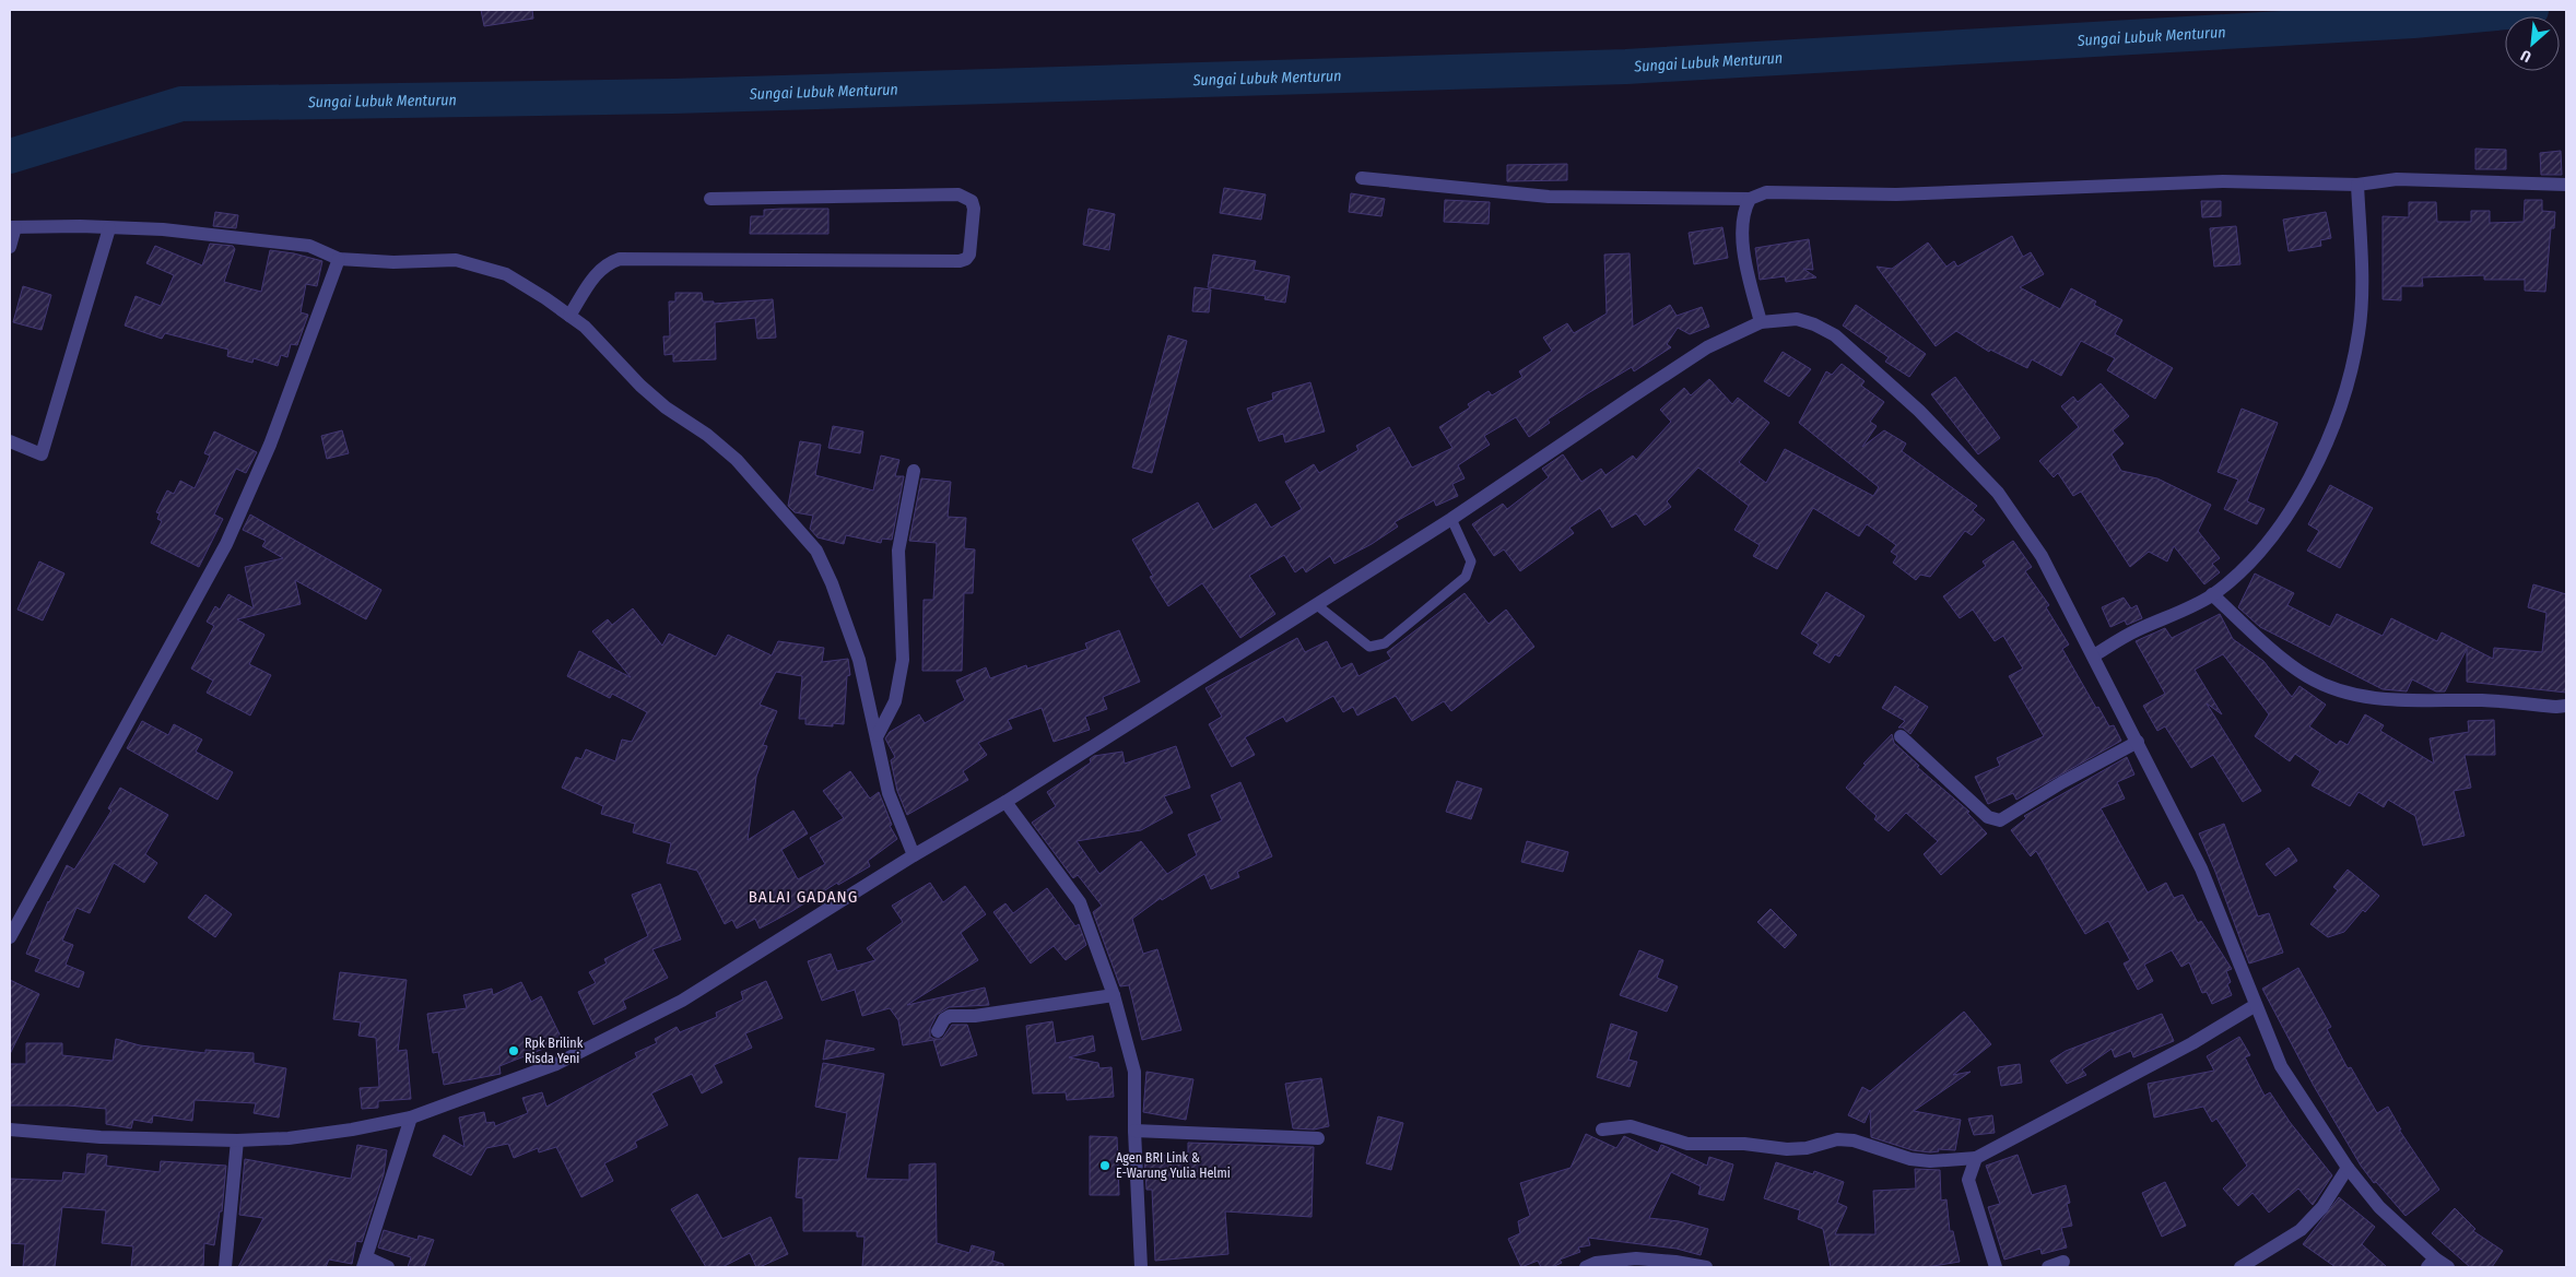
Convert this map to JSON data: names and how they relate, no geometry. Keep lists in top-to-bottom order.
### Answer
{
  "districts": ["BALAI GADANG"],
  "water": ["Sungai Lubuk Menturun"],
  "places": ["Rpk Brilink Risda Yeni", "Agen BRI Link & E-Warung Yulia Helmi"],
  "north": "bottom left"
}
